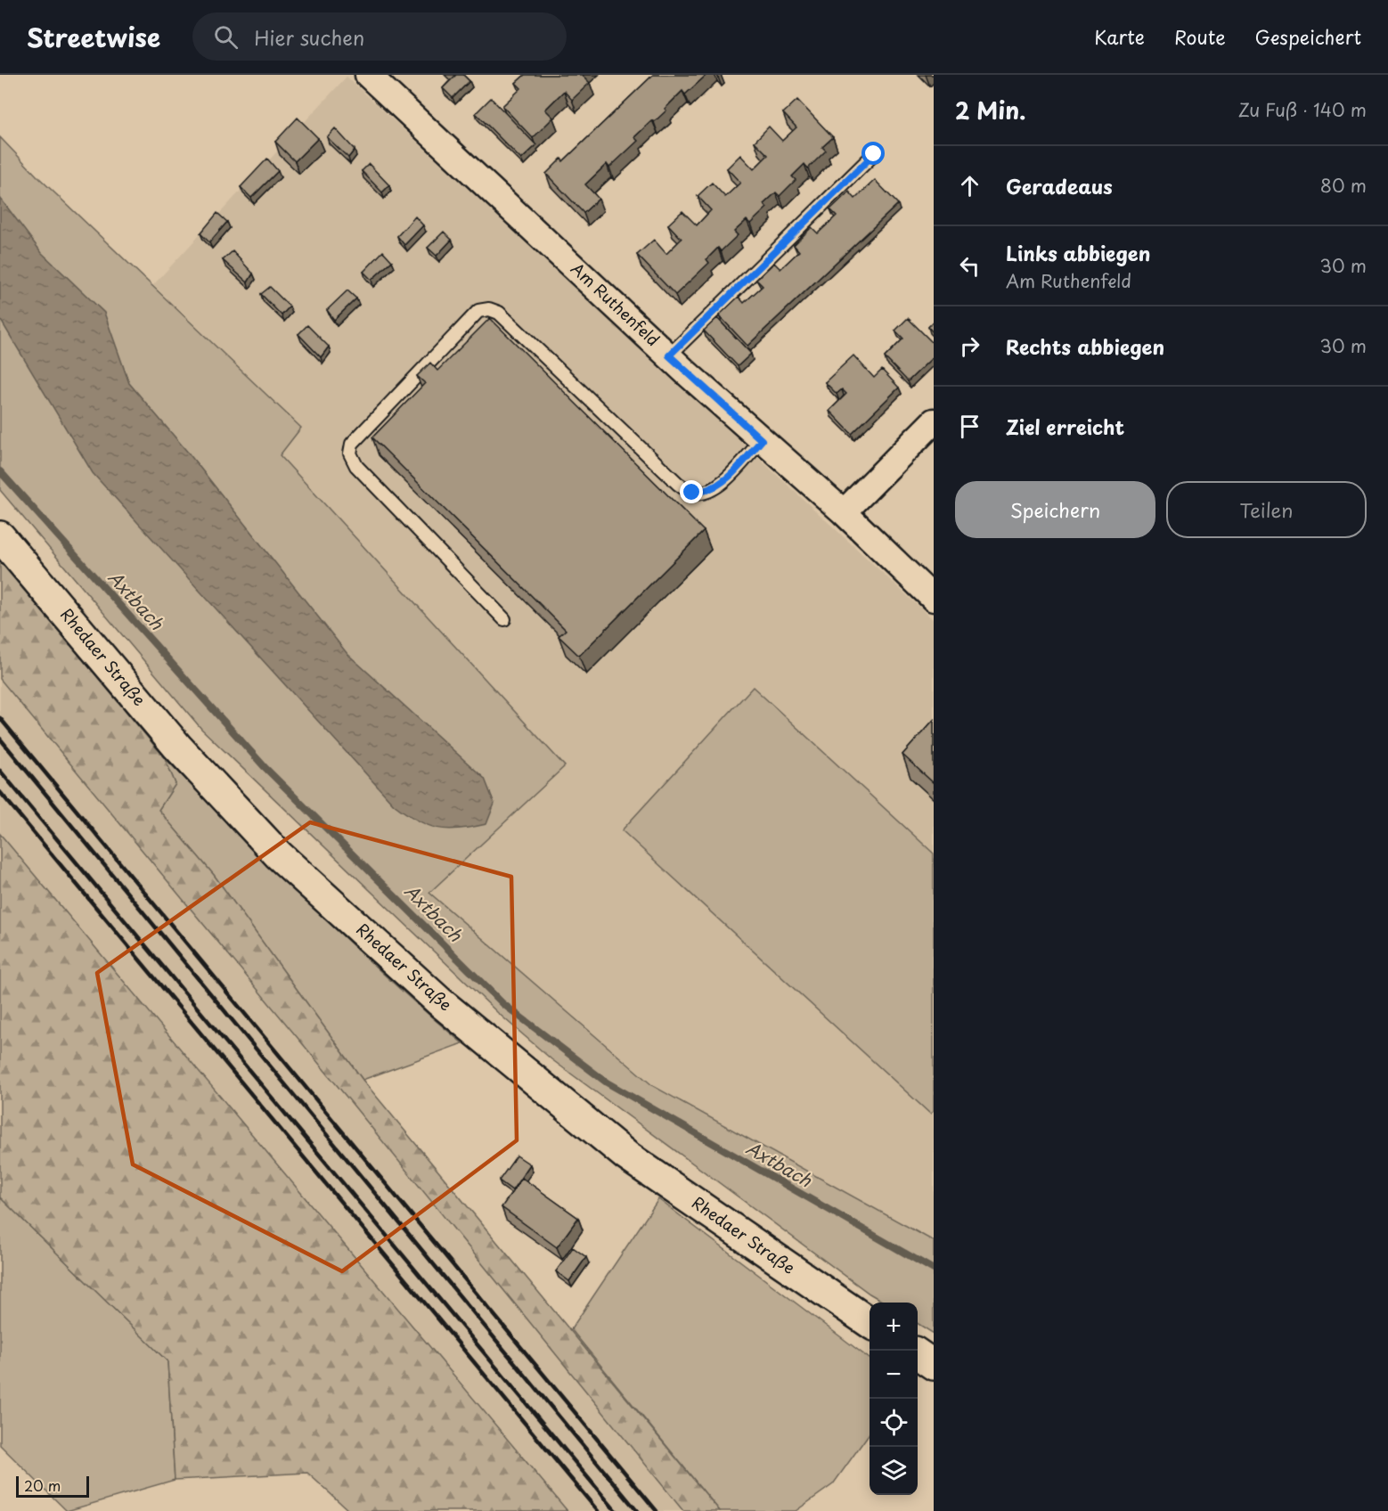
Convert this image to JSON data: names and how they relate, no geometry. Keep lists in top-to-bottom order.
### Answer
{
  "streets": {
    "street": ["Am Ruthenfeld", "Rhedaer Straße"]
  },
  "water": ["Axtbach"],
  "scale_bar": "20 m",
  "page": {
    "header": "Streetwise",
    "search": "Hier suchen",
    "nav": ["Karte", "Route", "Gespeichert"],
    "heading": ["2 Min.", "Zu Fuß · 140 m"],
    "list": [
      ["Geradeaus", "80 m"],
      ["Links abbiegen", "Am Ruthenfeld", "30 m"],
      ["Rechts abbiegen", "30 m"],
      "Ziel erreicht"
    ],
    "buttons": ["Speichern", "Teilen"],
    "map_buttons": ["+", "−"],
    "scale": "20 m"
  }
}
